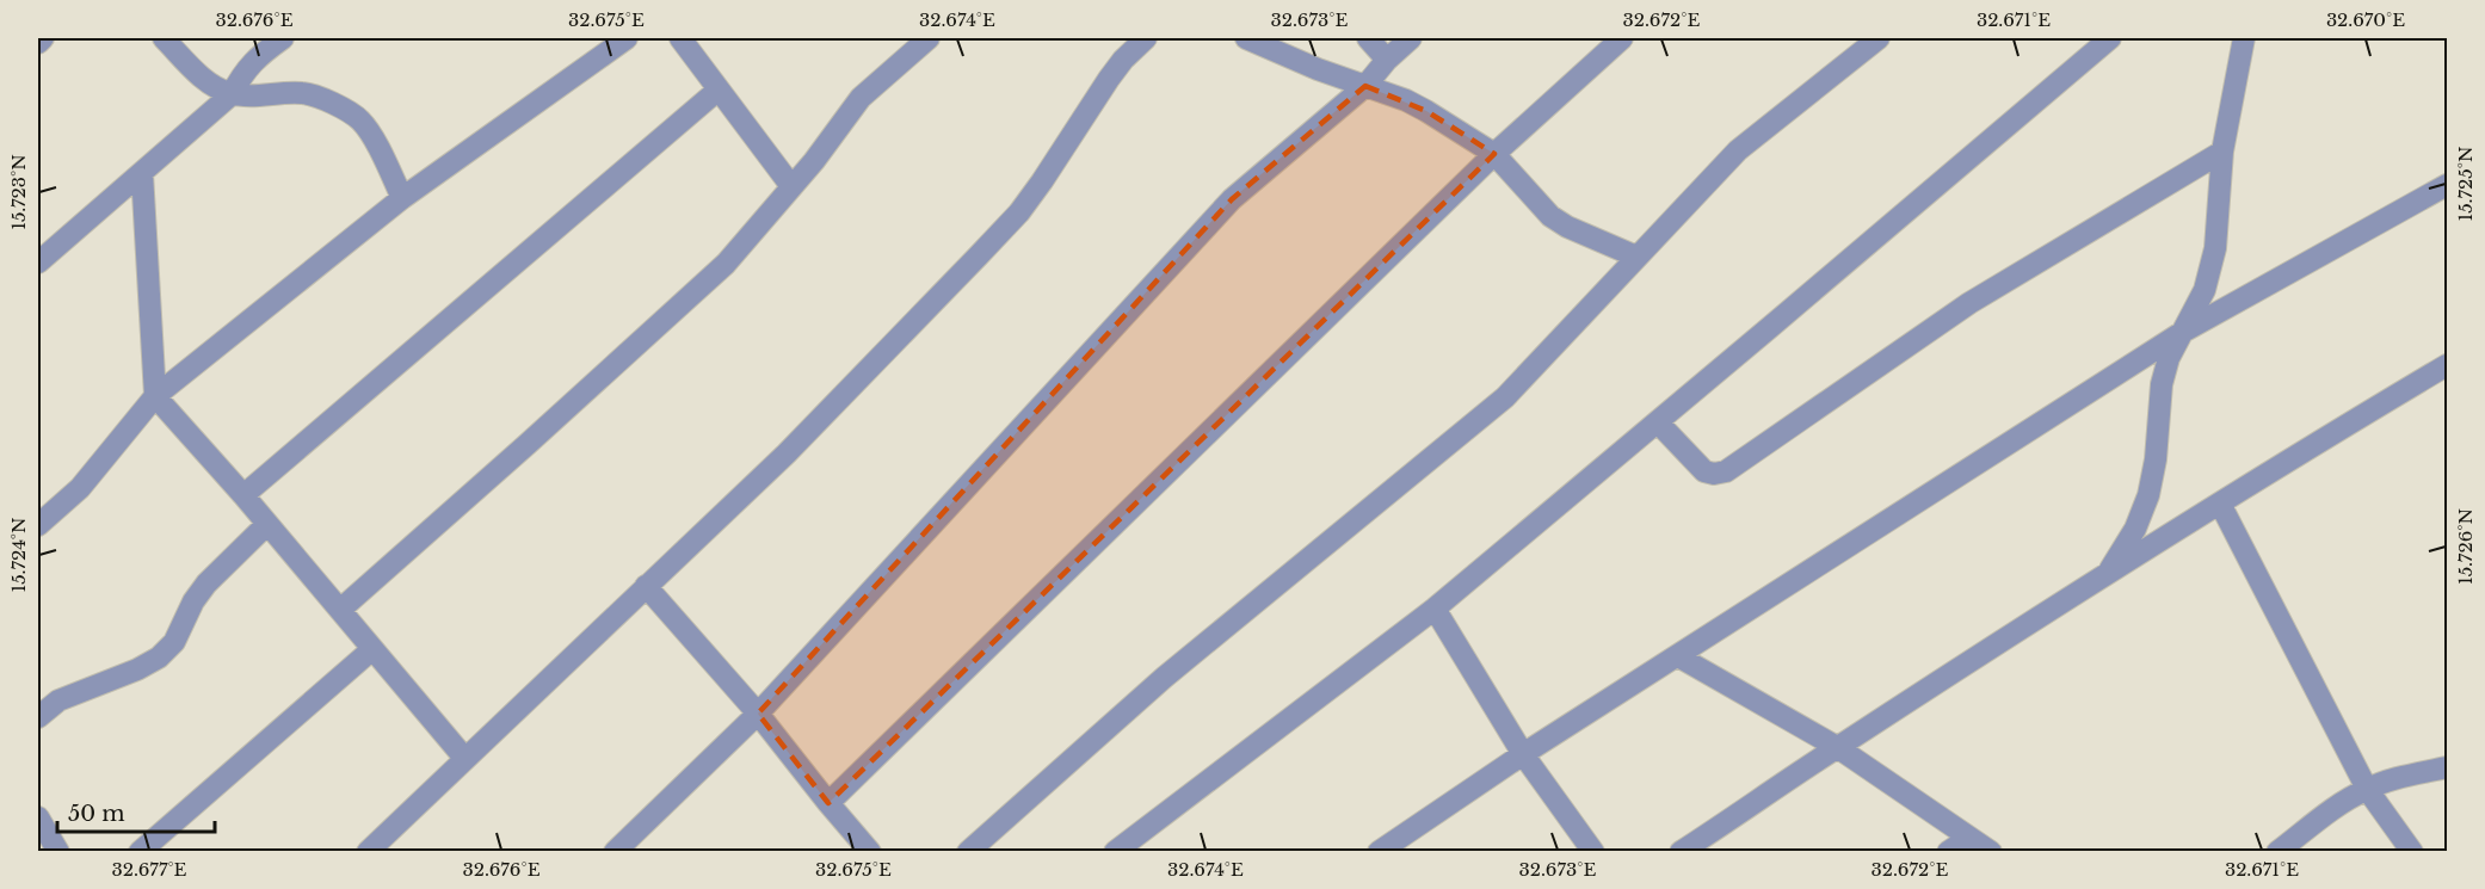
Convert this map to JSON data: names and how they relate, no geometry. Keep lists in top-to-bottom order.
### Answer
{
  "scale_bar": "50 m",
  "coordinates": [
    "32.676°E",
    "32.675°E",
    "32.674°E",
    "32.673°E",
    "32.672°E",
    "32.671°E",
    "32.670°E",
    "15.725°N",
    "15.723°N",
    "15.726°N",
    "15.724°N",
    "32.677°E"
  ]
}
